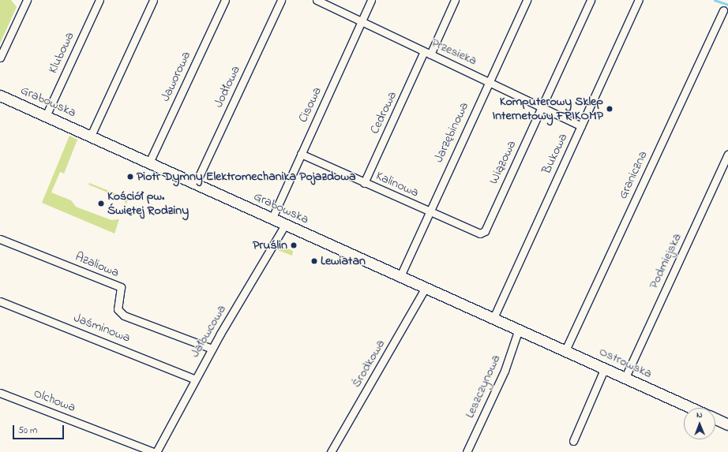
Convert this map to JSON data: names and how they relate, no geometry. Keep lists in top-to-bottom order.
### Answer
{
  "streets": {
    "street": [
      "Przesieka",
      "Klubowa",
      "Jaworowa",
      "Jodłowa",
      "Grabowska",
      "Cisowa",
      "Cedrowa",
      "Jarzębinowa",
      "Bukowa",
      "Wiązowa",
      "Graniczna",
      "Kalinowa",
      "Podmiejska",
      "Azaliowa",
      "Jaśminowa",
      "Jałowcowa",
      "Ostrowska",
      "Środkowa",
      "Leszczynowa",
      "Olchowa"
    ]
  },
  "crossings": [
    ["Przesieka", "Cisowa"],
    ["Przesieka", "Cedrowa"],
    ["Przesieka", "Jarzębinowa"],
    ["Przesieka", "Bukowa"],
    ["Przesieka", "Wiązowa"],
    ["Klubowa", "Grabowska"],
    ["Jaworowa", "Grabowska"],
    ["Jodłowa", "Grabowska"],
    ["Grabowska", "Cisowa"],
    ["Grabowska", "Jarzębinowa"],
    ["Grabowska", "Bukowa"],
    ["Grabowska", "Jałowcowa"],
    ["Grabowska", "Ostrowska"],
    ["Grabowska", "Środkowa"],
    ["Grabowska", "Leszczynowa"],
    ["Cisowa", "Kalinowa"],
    ["Cedrowa", "Kalinowa"],
    ["Jarzębinowa", "Kalinowa"],
    ["Wiązowa", "Kalinowa"],
    ["Graniczna", "Ostrowska"],
    ["Podmiejska", "Ostrowska"],
    ["Azaliowa", "Jałowcowa"],
    ["Jaśminowa", "Jałowcowa"]
  ],
  "places": [
    "Komputerowy Sklep Internetowy FRIKOMP",
    "Piotr Dymny Elektromechanika Pojazdowa",
    "Kościół pw. Świętej Rodziny",
    "Pruślin",
    "Lewiatan"
  ],
  "scale_bar": "50 m",
  "north": "top"
}
